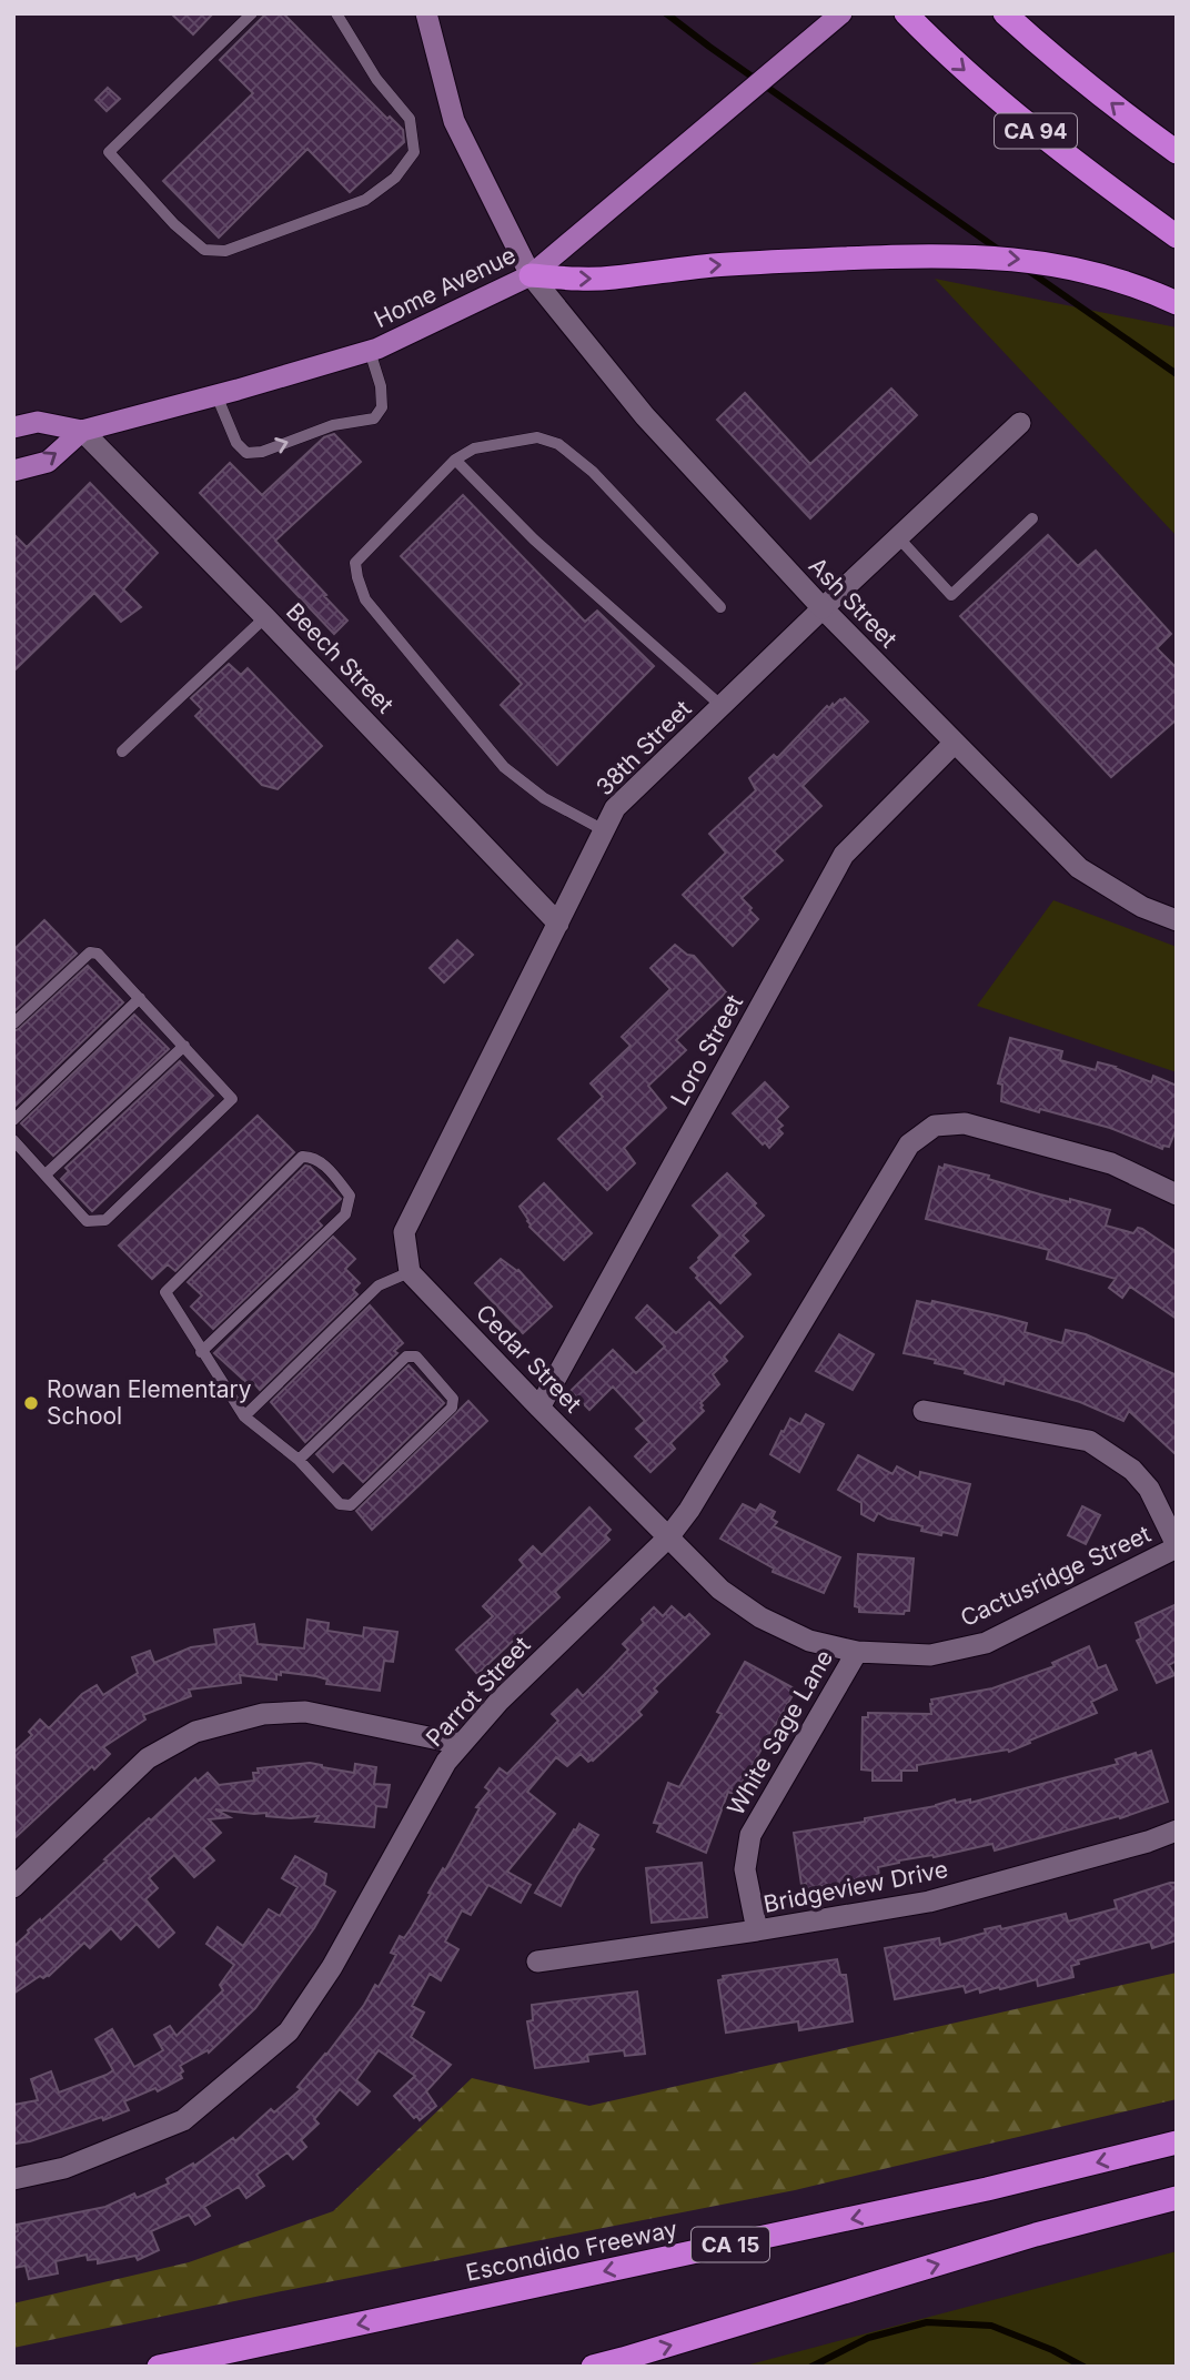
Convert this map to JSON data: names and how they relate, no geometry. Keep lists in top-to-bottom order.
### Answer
{
  "streets": {
    "highway": ["CA 94", "CA 15", "Escondido Freeway"],
    "main road": ["Home Avenue"],
    "street": [
      "Ash Street",
      "Beech Street",
      "38th Street",
      "Loro Street",
      "Cedar Street",
      "Cactusridge Street",
      "Parrot Street",
      "White Sage Lane",
      "Bridgeview Drive"
    ]
  },
  "crossings": [
    ["Home Avenue", "Ash Street"],
    ["Home Avenue", "Beech Street"],
    ["Ash Street", "38th Street"],
    ["Ash Street", "Loro Street"],
    ["Beech Street", "38th Street"],
    ["38th Street", "Cedar Street"],
    ["Loro Street", "Cedar Street"],
    ["Cedar Street", "Cactusridge Street"],
    ["Cedar Street", "Parrot Street"],
    ["Cactusridge Street", "Parrot Street"],
    ["Cactusridge Street", "White Sage Lane"],
    ["White Sage Lane", "Bridgeview Drive"]
  ],
  "places": ["Rowan Elementary School"]
}
